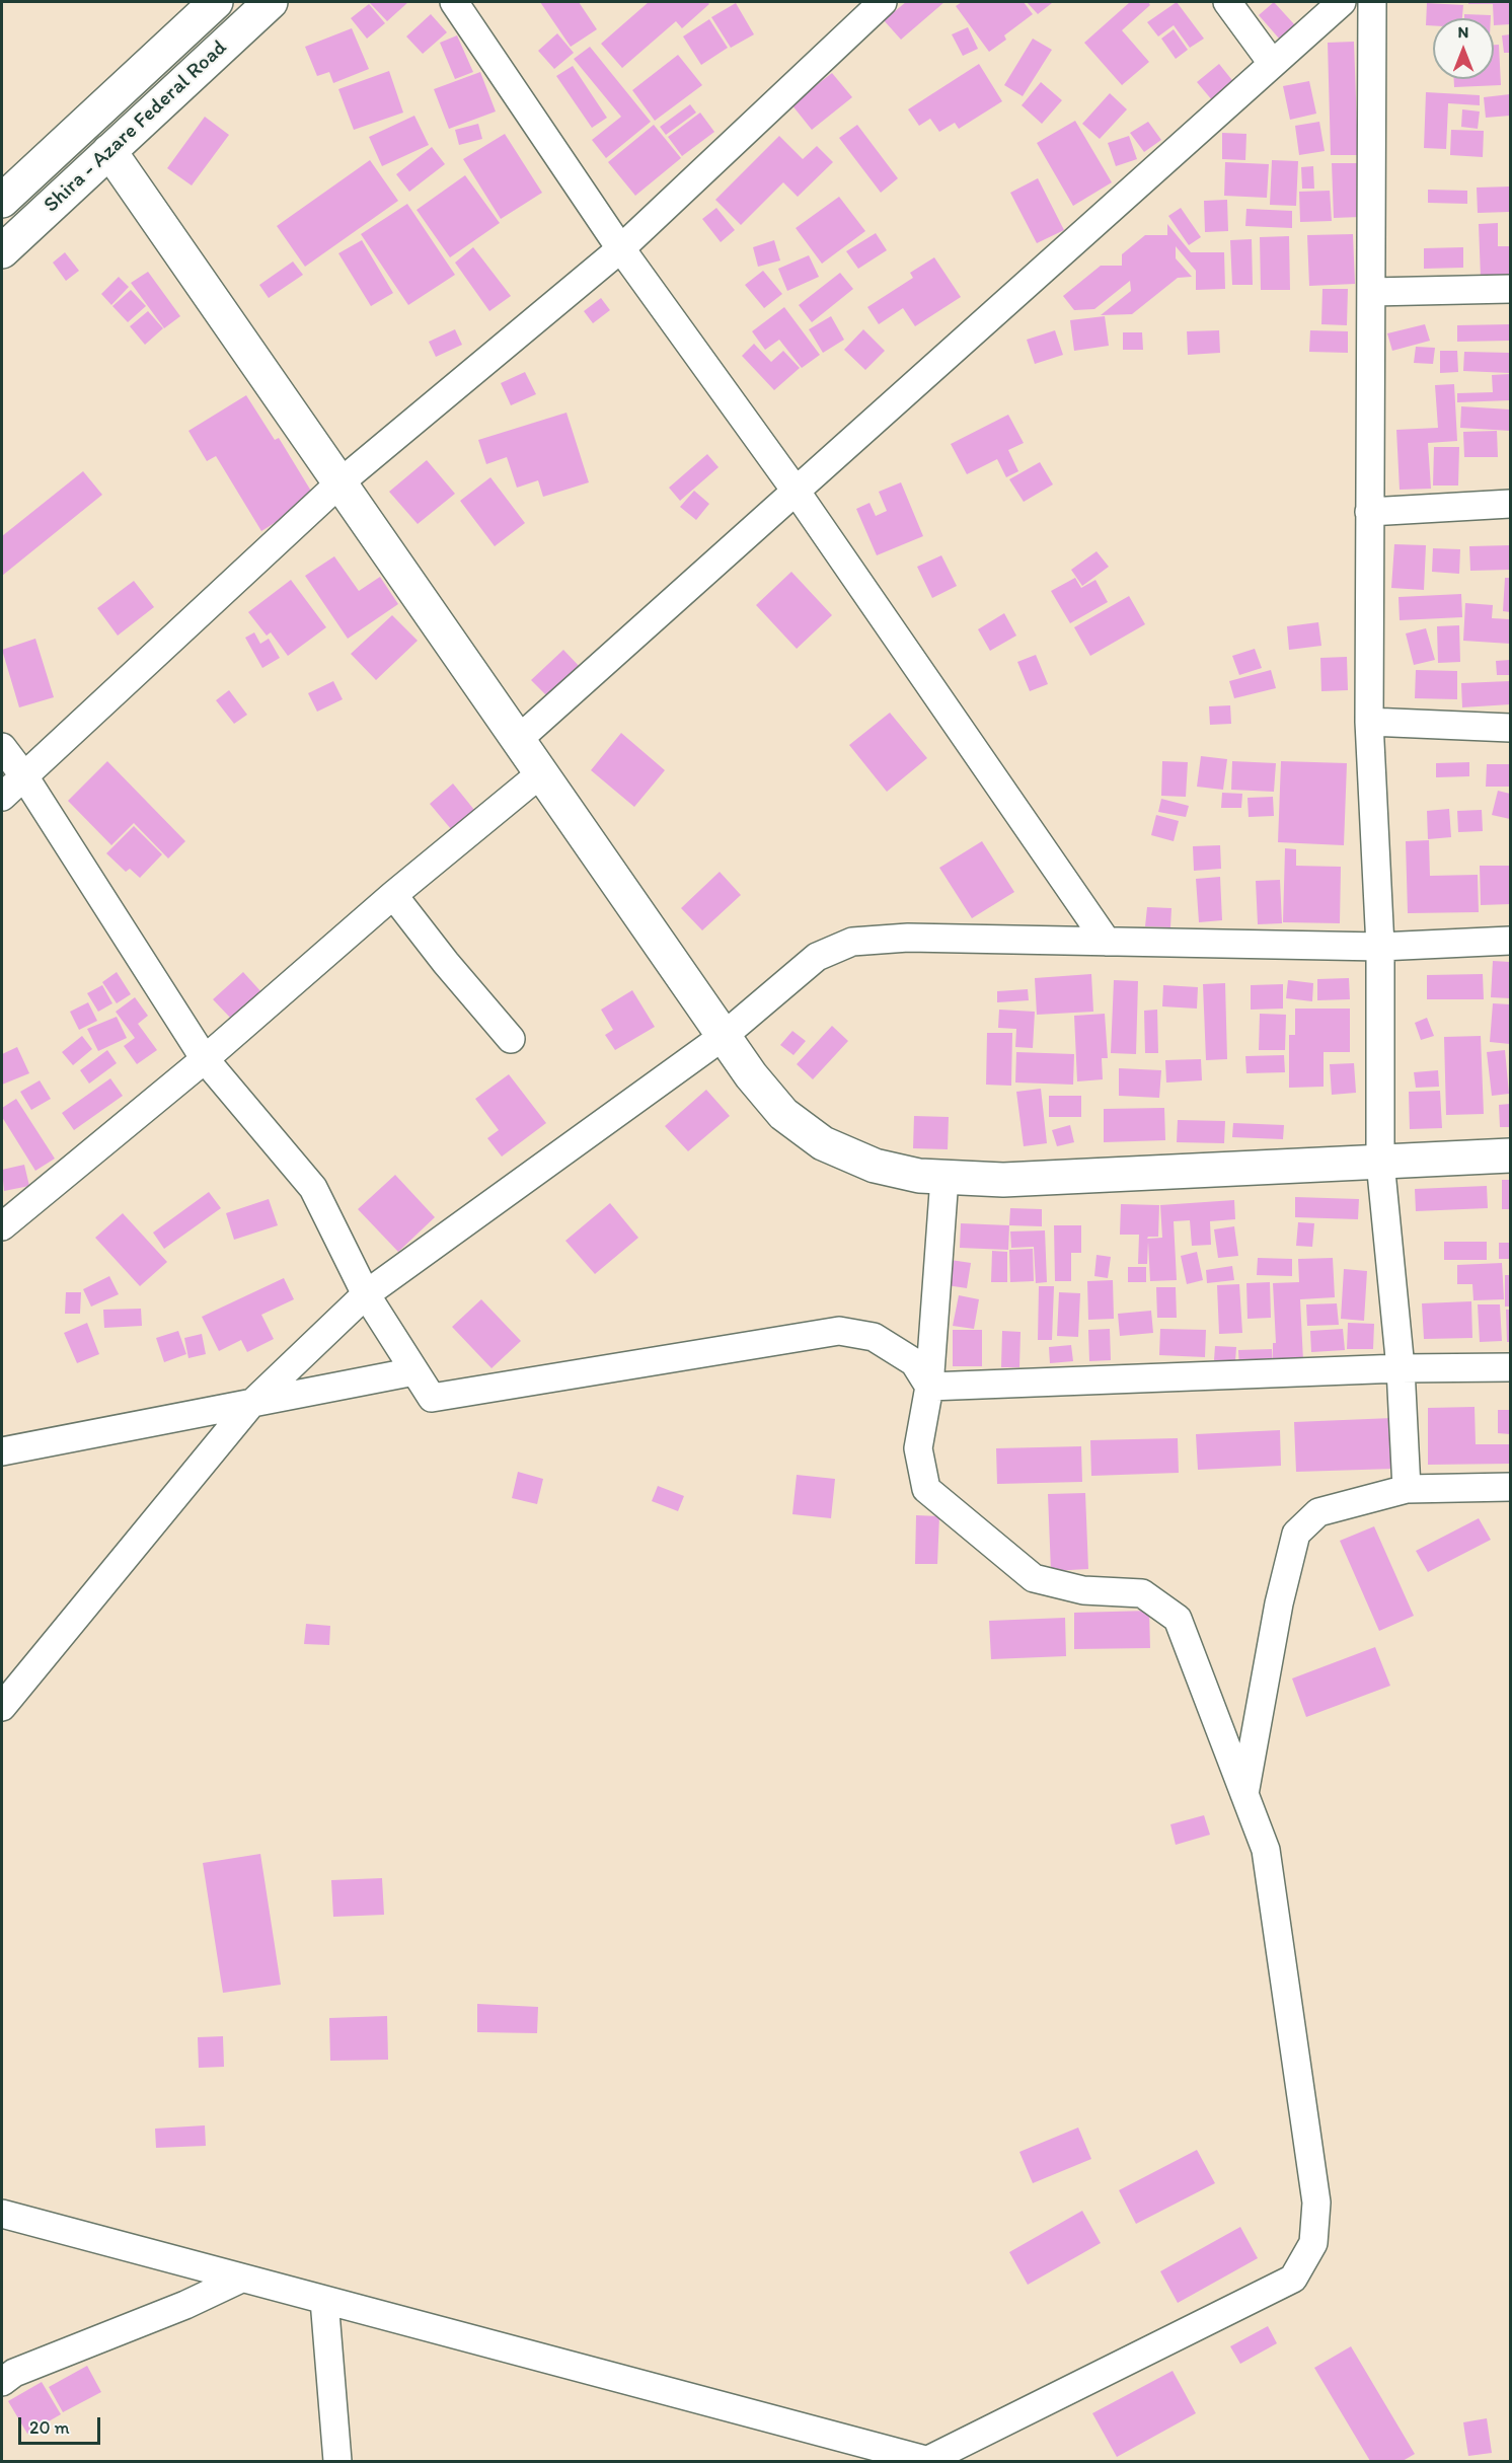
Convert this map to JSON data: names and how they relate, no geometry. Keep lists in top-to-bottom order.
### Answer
{
  "streets": {
    "street": ["Shira - Azare Federal Road"]
  },
  "scale_bar": "20 m",
  "north": "top"
}
